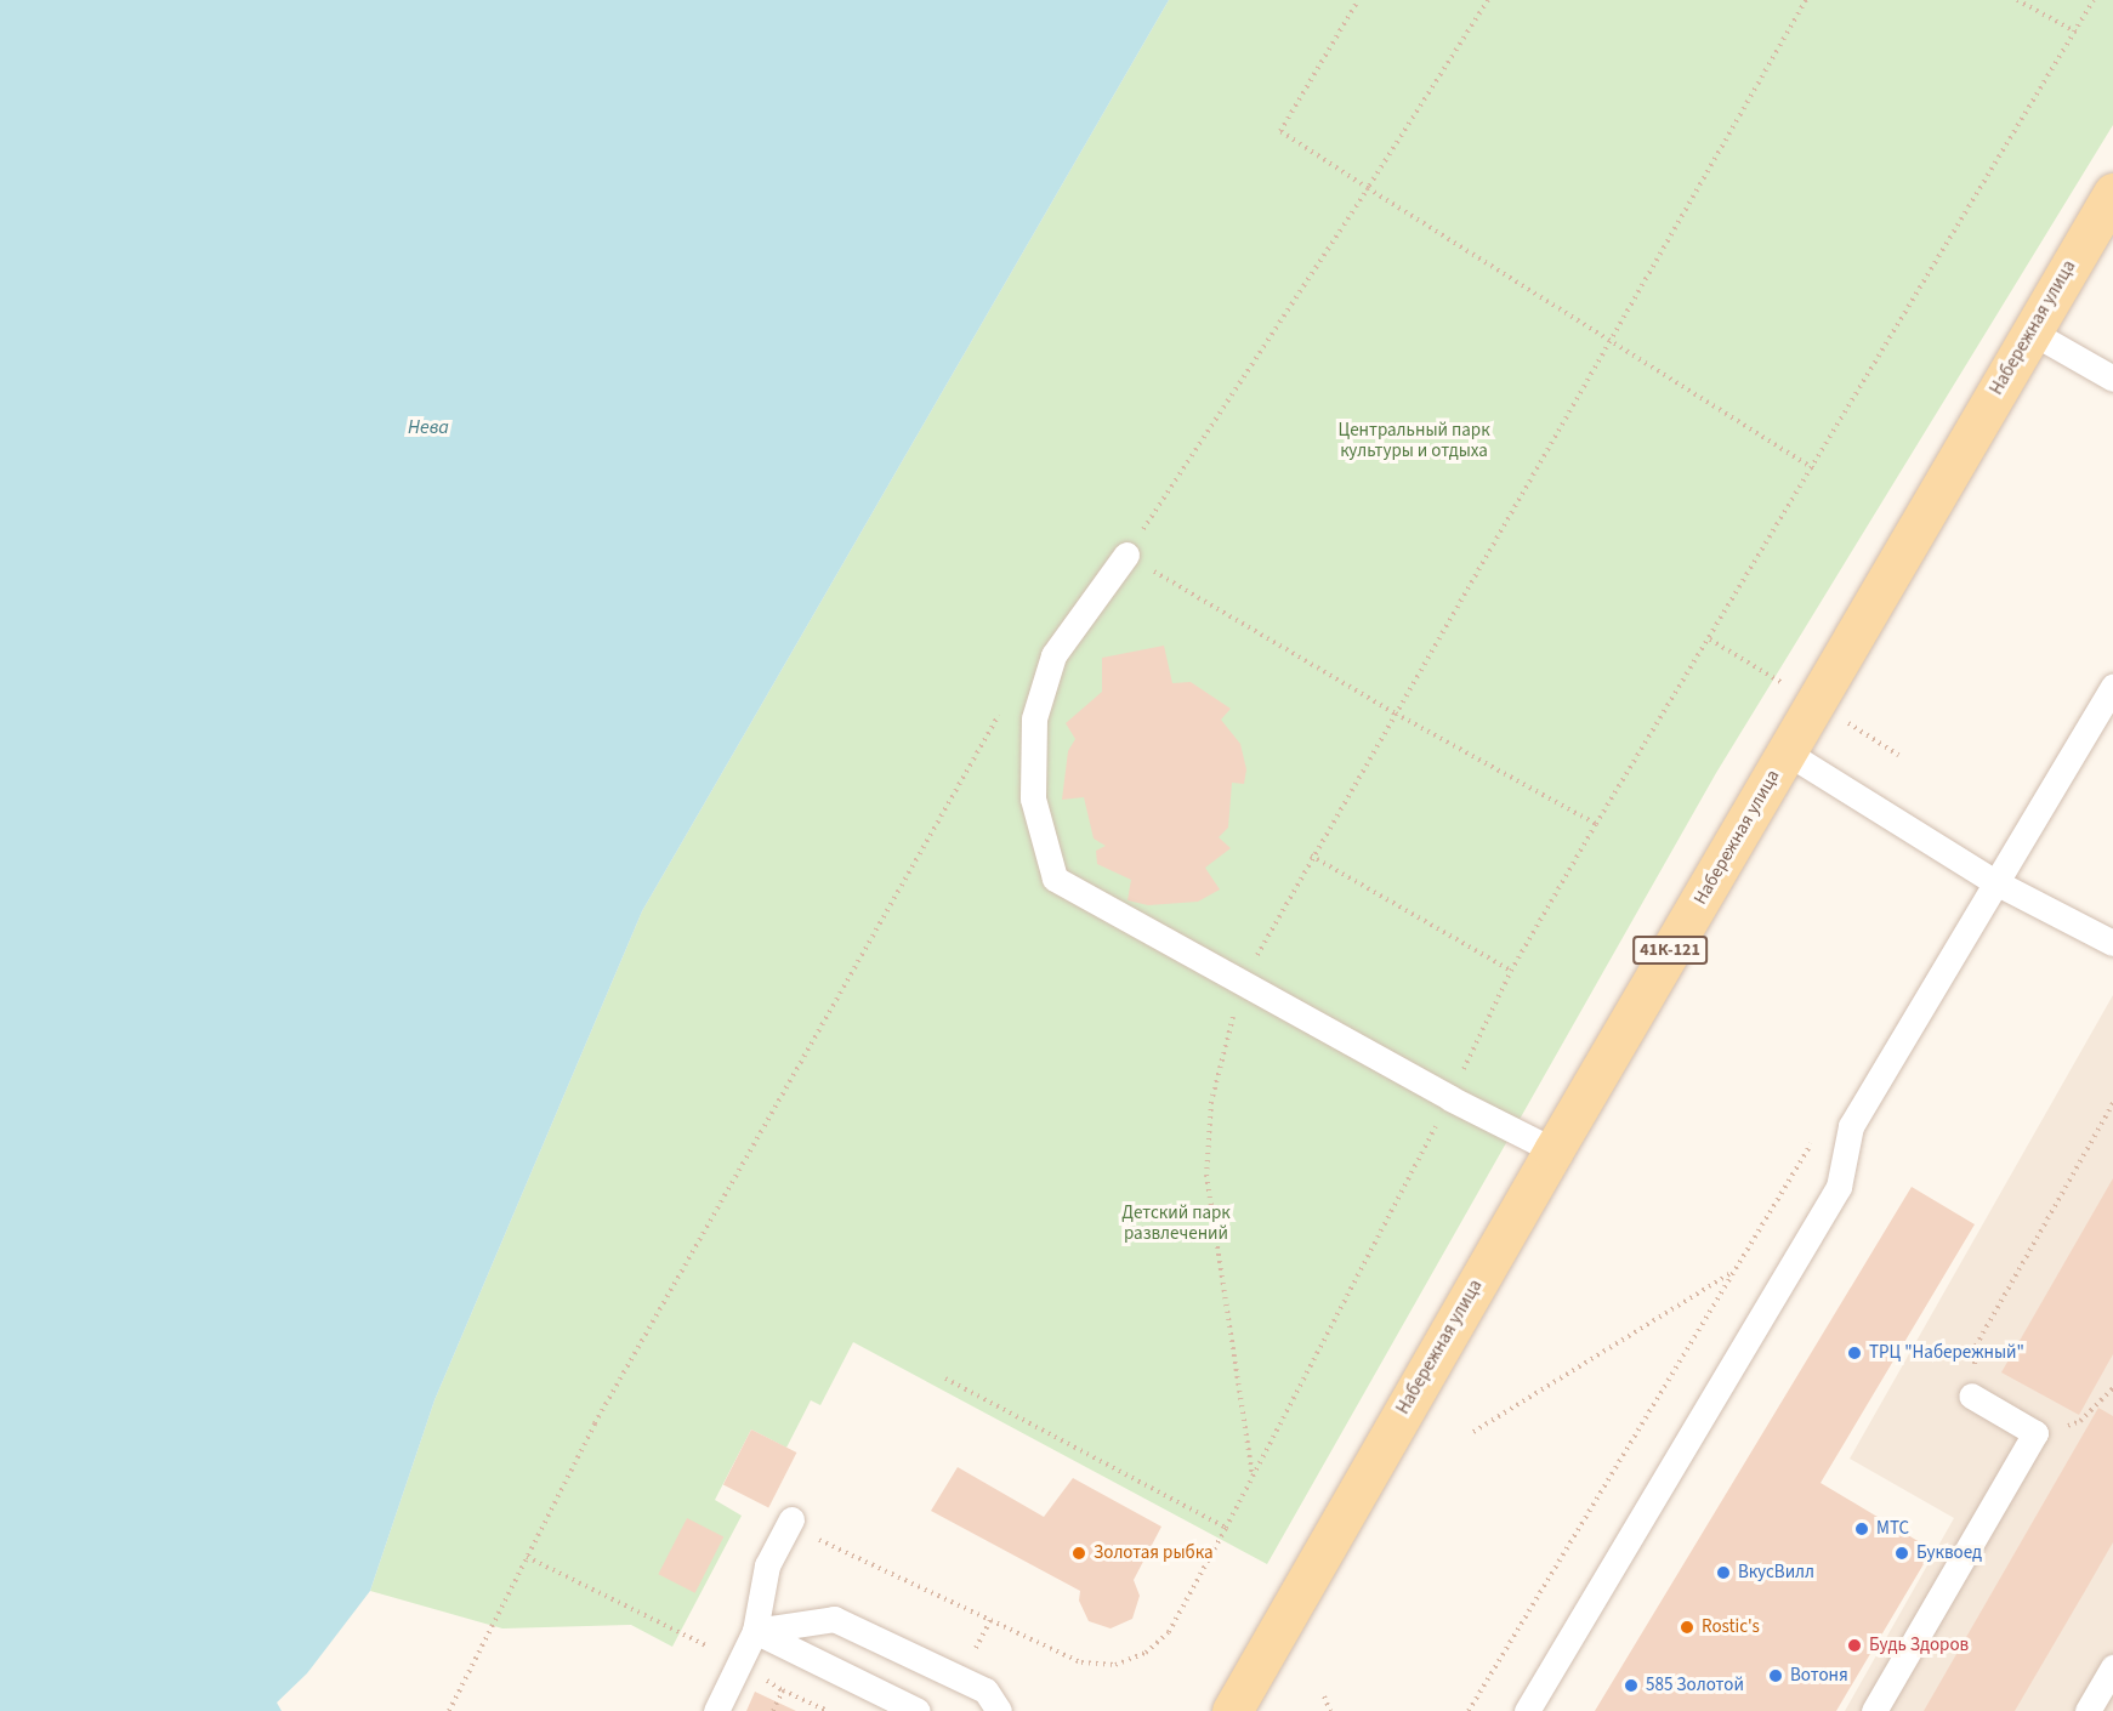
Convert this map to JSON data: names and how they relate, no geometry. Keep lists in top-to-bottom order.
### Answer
{
  "streets": {
    "main road": ["Набережная улица", "41К-121"]
  },
  "water": ["Нева"],
  "parks": ["Центральный парк культуры и отдыха", "Детский парк развлечений"],
  "places": [
    "ТРЦ \"Набережный\"",
    "МТС",
    "Золотая рыбка",
    "Буквоед",
    "ВкусВилл",
    "Rostic's",
    "Будь Здоров",
    "Вотоня",
    "585 Золотой"
  ]
}
